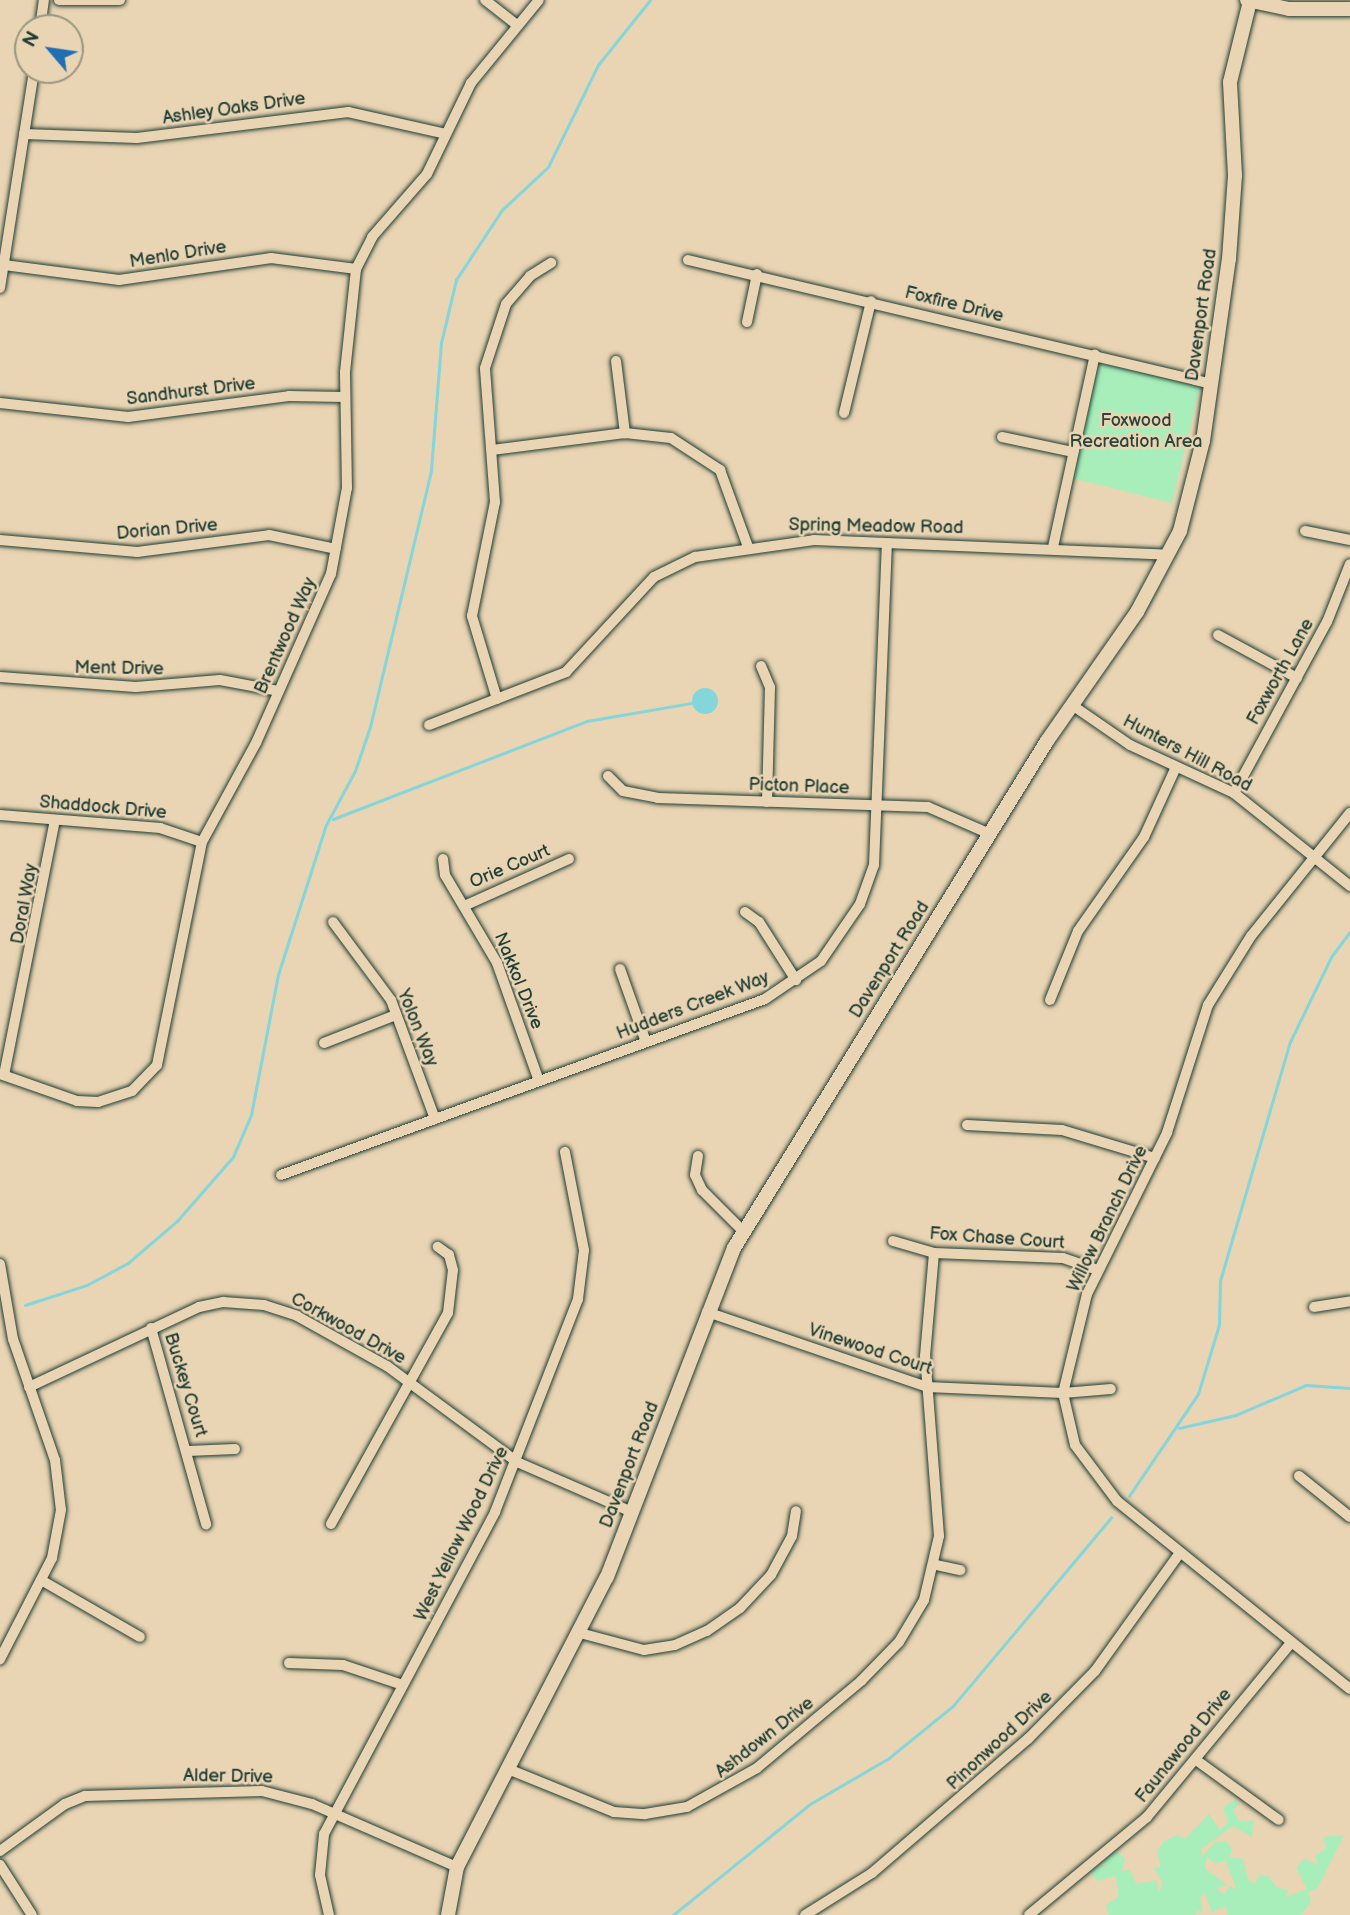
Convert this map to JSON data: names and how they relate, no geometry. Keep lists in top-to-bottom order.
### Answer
{
  "streets": {
    "street": [
      "Ashley Oaks Drive",
      "Menlo Drive",
      "Foxfire Drive",
      "Davenport Road",
      "Sandhurst Drive",
      "Spring Meadow Road",
      "Dorian Drive",
      "Brentwood Way",
      "Ment Drive",
      "Foxworth Lane",
      "Hunters Hill Road",
      "Picton Place",
      "Shaddock Drive",
      "Orie Court",
      "Doral Way",
      "Nakkol Drive",
      "Hudders Creek Way",
      "Yolon Way",
      "Willow Branch Drive",
      "Fox Chase Court",
      "Corkwood Drive",
      "Vinewood Court",
      "Buckey Court",
      "West Yellow Wood Drive",
      "Ashdown Drive",
      "Pinonwood Drive",
      "Faunawood Drive",
      "Alder Drive"
    ]
  },
  "crossings": [
    ["Ashley Oaks Drive", "Brentwood Way"],
    ["Menlo Drive", "Brentwood Way"],
    ["Foxfire Drive", "Davenport Road"],
    ["Davenport Road", "Spring Meadow Road"],
    ["Davenport Road", "Hunters Hill Road"],
    ["Davenport Road", "Picton Place"],
    ["Davenport Road", "Corkwood Drive"],
    ["Davenport Road", "Vinewood Court"],
    ["Davenport Road", "Ashdown Drive"],
    ["Davenport Road", "Alder Drive"],
    ["Sandhurst Drive", "Brentwood Way"],
    ["Spring Meadow Road", "Hudders Creek Way"],
    ["Dorian Drive", "Brentwood Way"],
    ["Brentwood Way", "Ment Drive"],
    ["Brentwood Way", "Shaddock Drive"],
    ["Brentwood Way", "Doral Way"],
    ["Foxworth Lane", "Hunters Hill Road"],
    ["Hunters Hill Road", "Willow Branch Drive"],
    ["Picton Place", "Hudders Creek Way"],
    ["Shaddock Drive", "Doral Way"],
    ["Orie Court", "Nakkol Drive"],
    ["Nakkol Drive", "Hudders Creek Way"],
    ["Hudders Creek Way", "Yolon Way"],
    ["Willow Branch Drive", "Fox Chase Court"],
    ["Willow Branch Drive", "Vinewood Court"],
    ["Willow Branch Drive", "Pinonwood Drive"],
    ["Willow Branch Drive", "Faunawood Drive"],
    ["Fox Chase Court", "Ashdown Drive"],
    ["Corkwood Drive", "Buckey Court"],
    ["Corkwood Drive", "West Yellow Wood Drive"],
    ["Vinewood Court", "Ashdown Drive"],
    ["West Yellow Wood Drive", "Alder Drive"]
  ],
  "parks": ["Foxwood Recreation Area"],
  "north": "top left"
}
